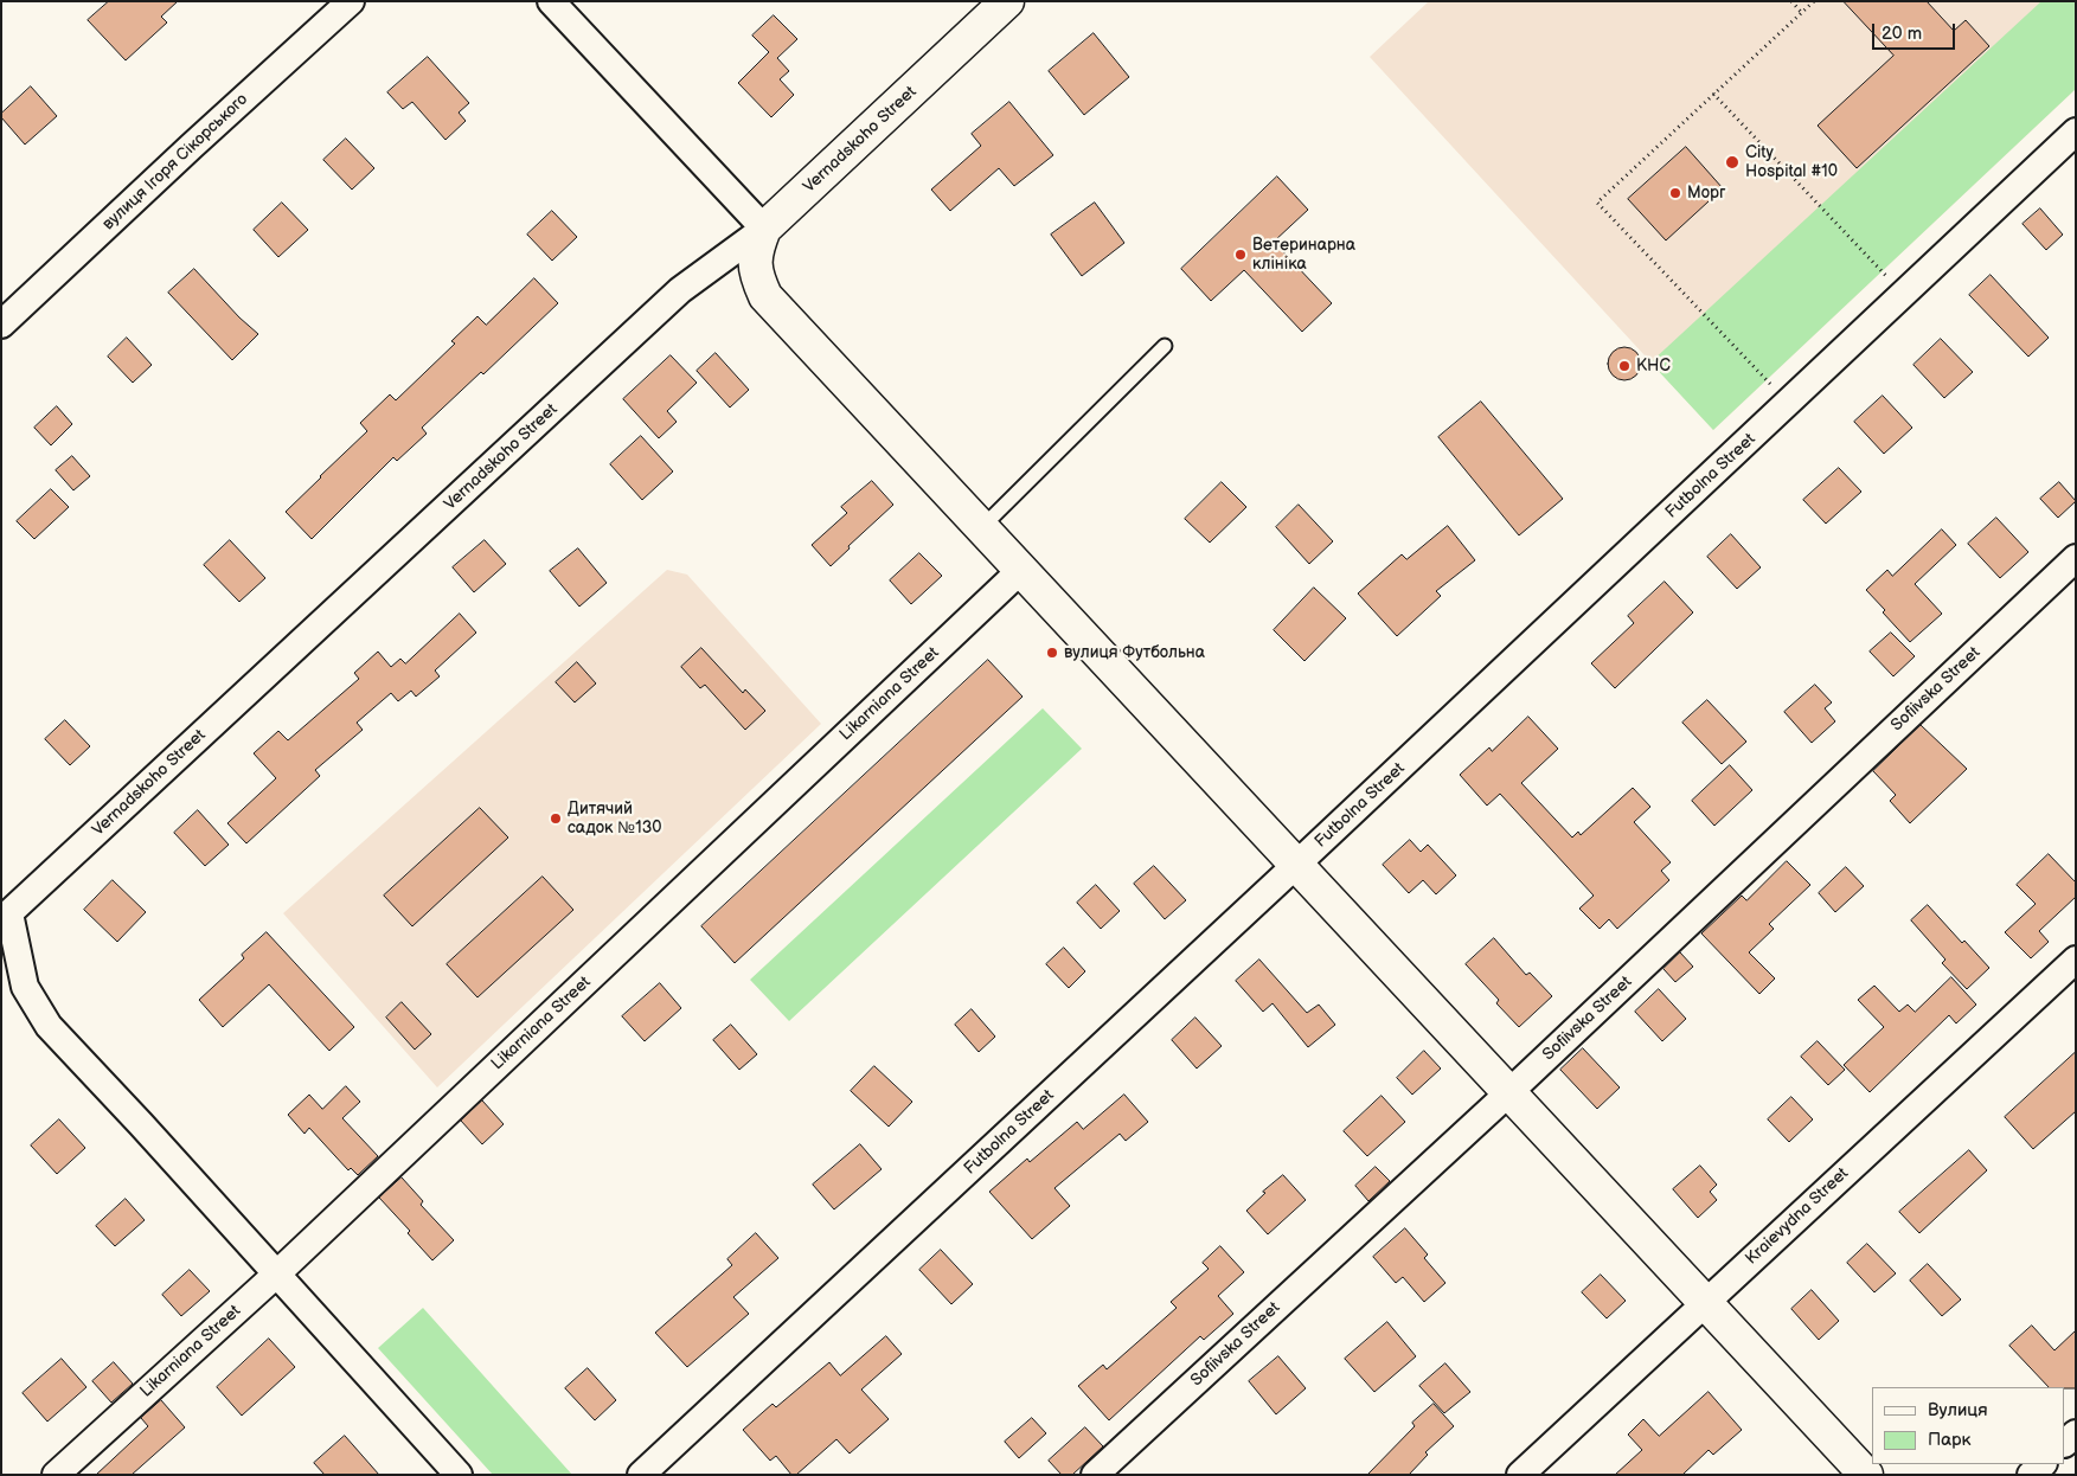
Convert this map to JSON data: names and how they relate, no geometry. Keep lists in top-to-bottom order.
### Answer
{
  "streets": {
    "street": [
      "Vernadskoho Street",
      "вулиця Ігоря Сікорського",
      "Futbolna Street",
      "Sofiivska Street",
      "Likarniana Street",
      "Kraievydna Street"
    ]
  },
  "places": [
    "City Hospital #10",
    "Морг",
    "Ветеринарна клініка",
    "КНС",
    "вулиця Футбольна",
    "Дитячий садок №130"
  ],
  "legend": ["Вулиця", "Парк"],
  "scale_bar": "20 m"
}
